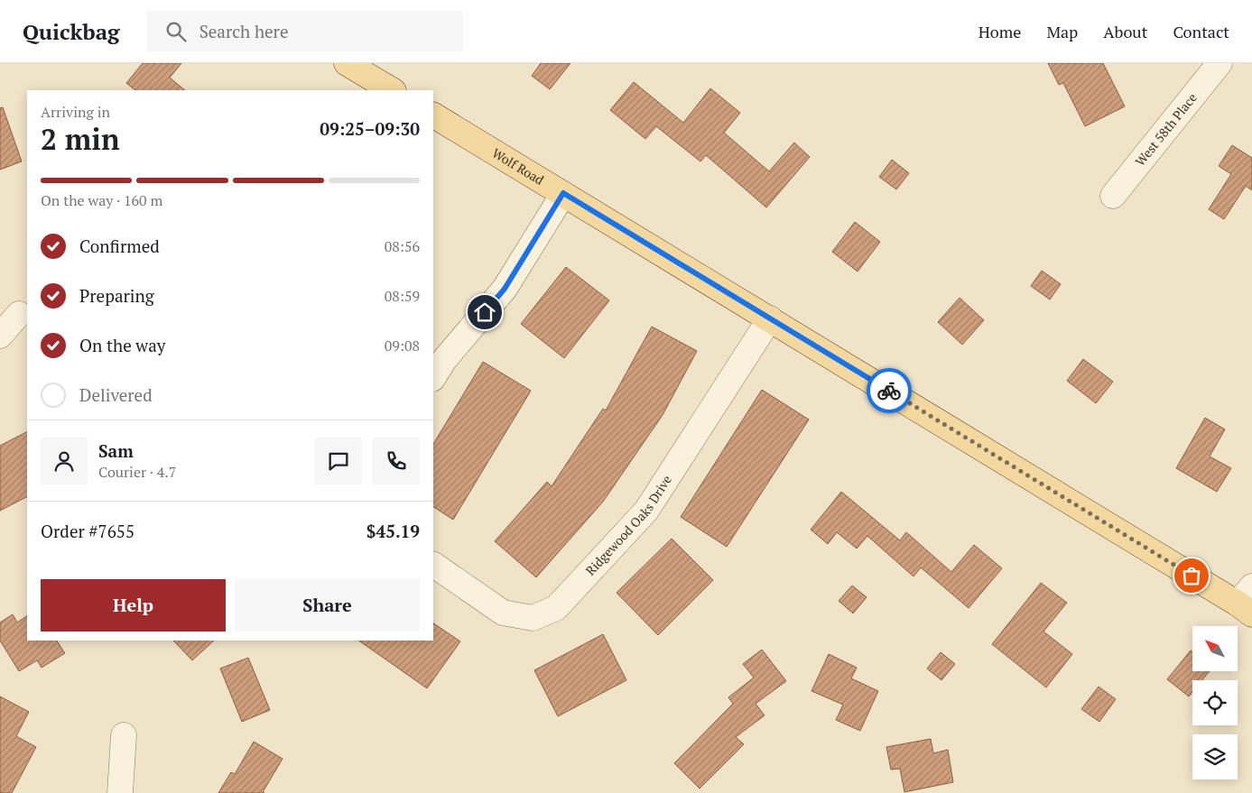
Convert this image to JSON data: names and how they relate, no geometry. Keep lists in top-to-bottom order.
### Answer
{
  "streets": {
    "main road": ["Wolf Road"],
    "street": ["West 58th Place", "Ridgewood Oaks Drive"]
  },
  "crossings": [
    ["Wolf Road", "Ridgewood Oaks Drive"]
  ],
  "north": "top left",
  "page": {
    "header": "Quickbag",
    "search": "Search here",
    "nav": [
      "Home",
      "Map",
      "About",
      "Contact"
    ],
    "heading": ["2 min", "Arriving in", "09:25–09:30"],
    "panel": [
      "Sam",
      "Courier · 4.7",
      "Order #7655",
      "$45.19"
    ],
    "bar": "On the way · 160 m",
    "list": [
      ["Confirmed", "08:56"],
      ["Preparing", "08:59"],
      ["On the way", "09:08"],
      "Delivered"
    ],
    "buttons": ["Help", "Share"]
  }
}
